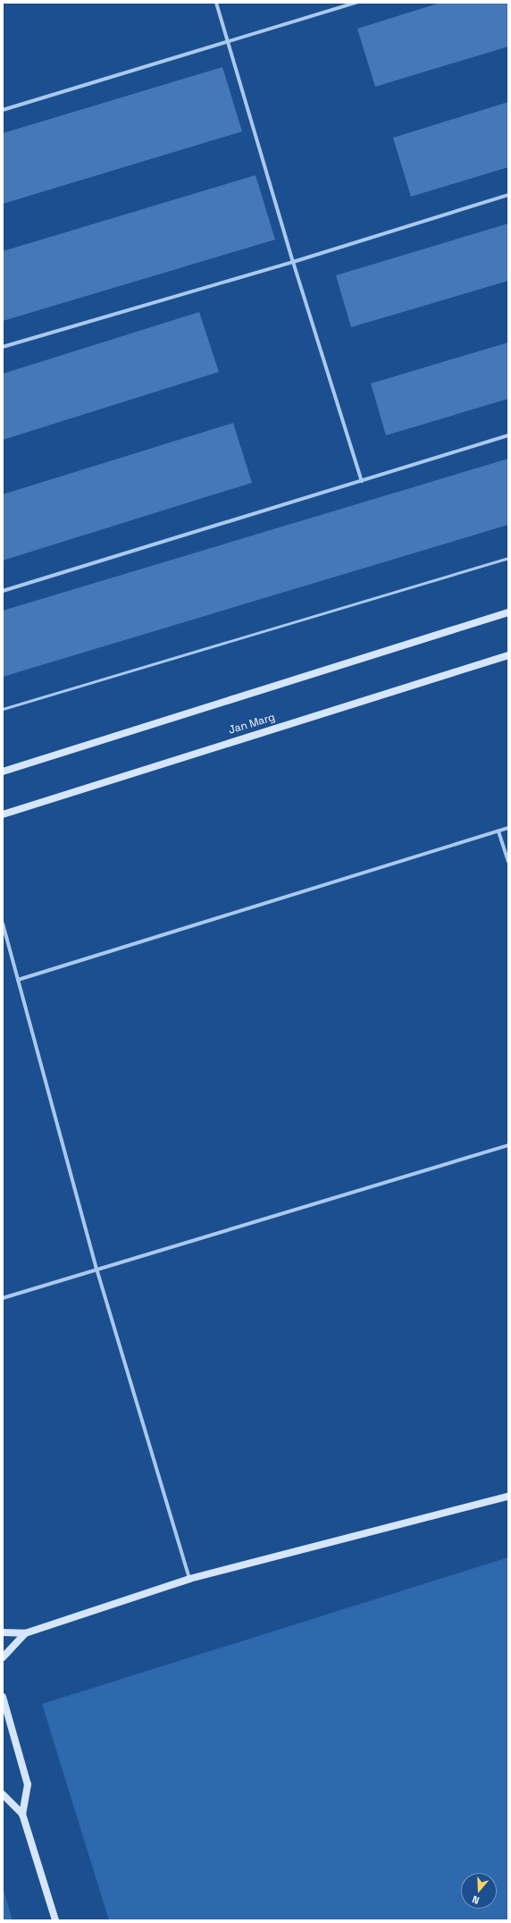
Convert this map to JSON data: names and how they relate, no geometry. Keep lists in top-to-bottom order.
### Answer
{
  "streets": {
    "main road": ["Jan Marg"]
  },
  "north": "bottom"
}
